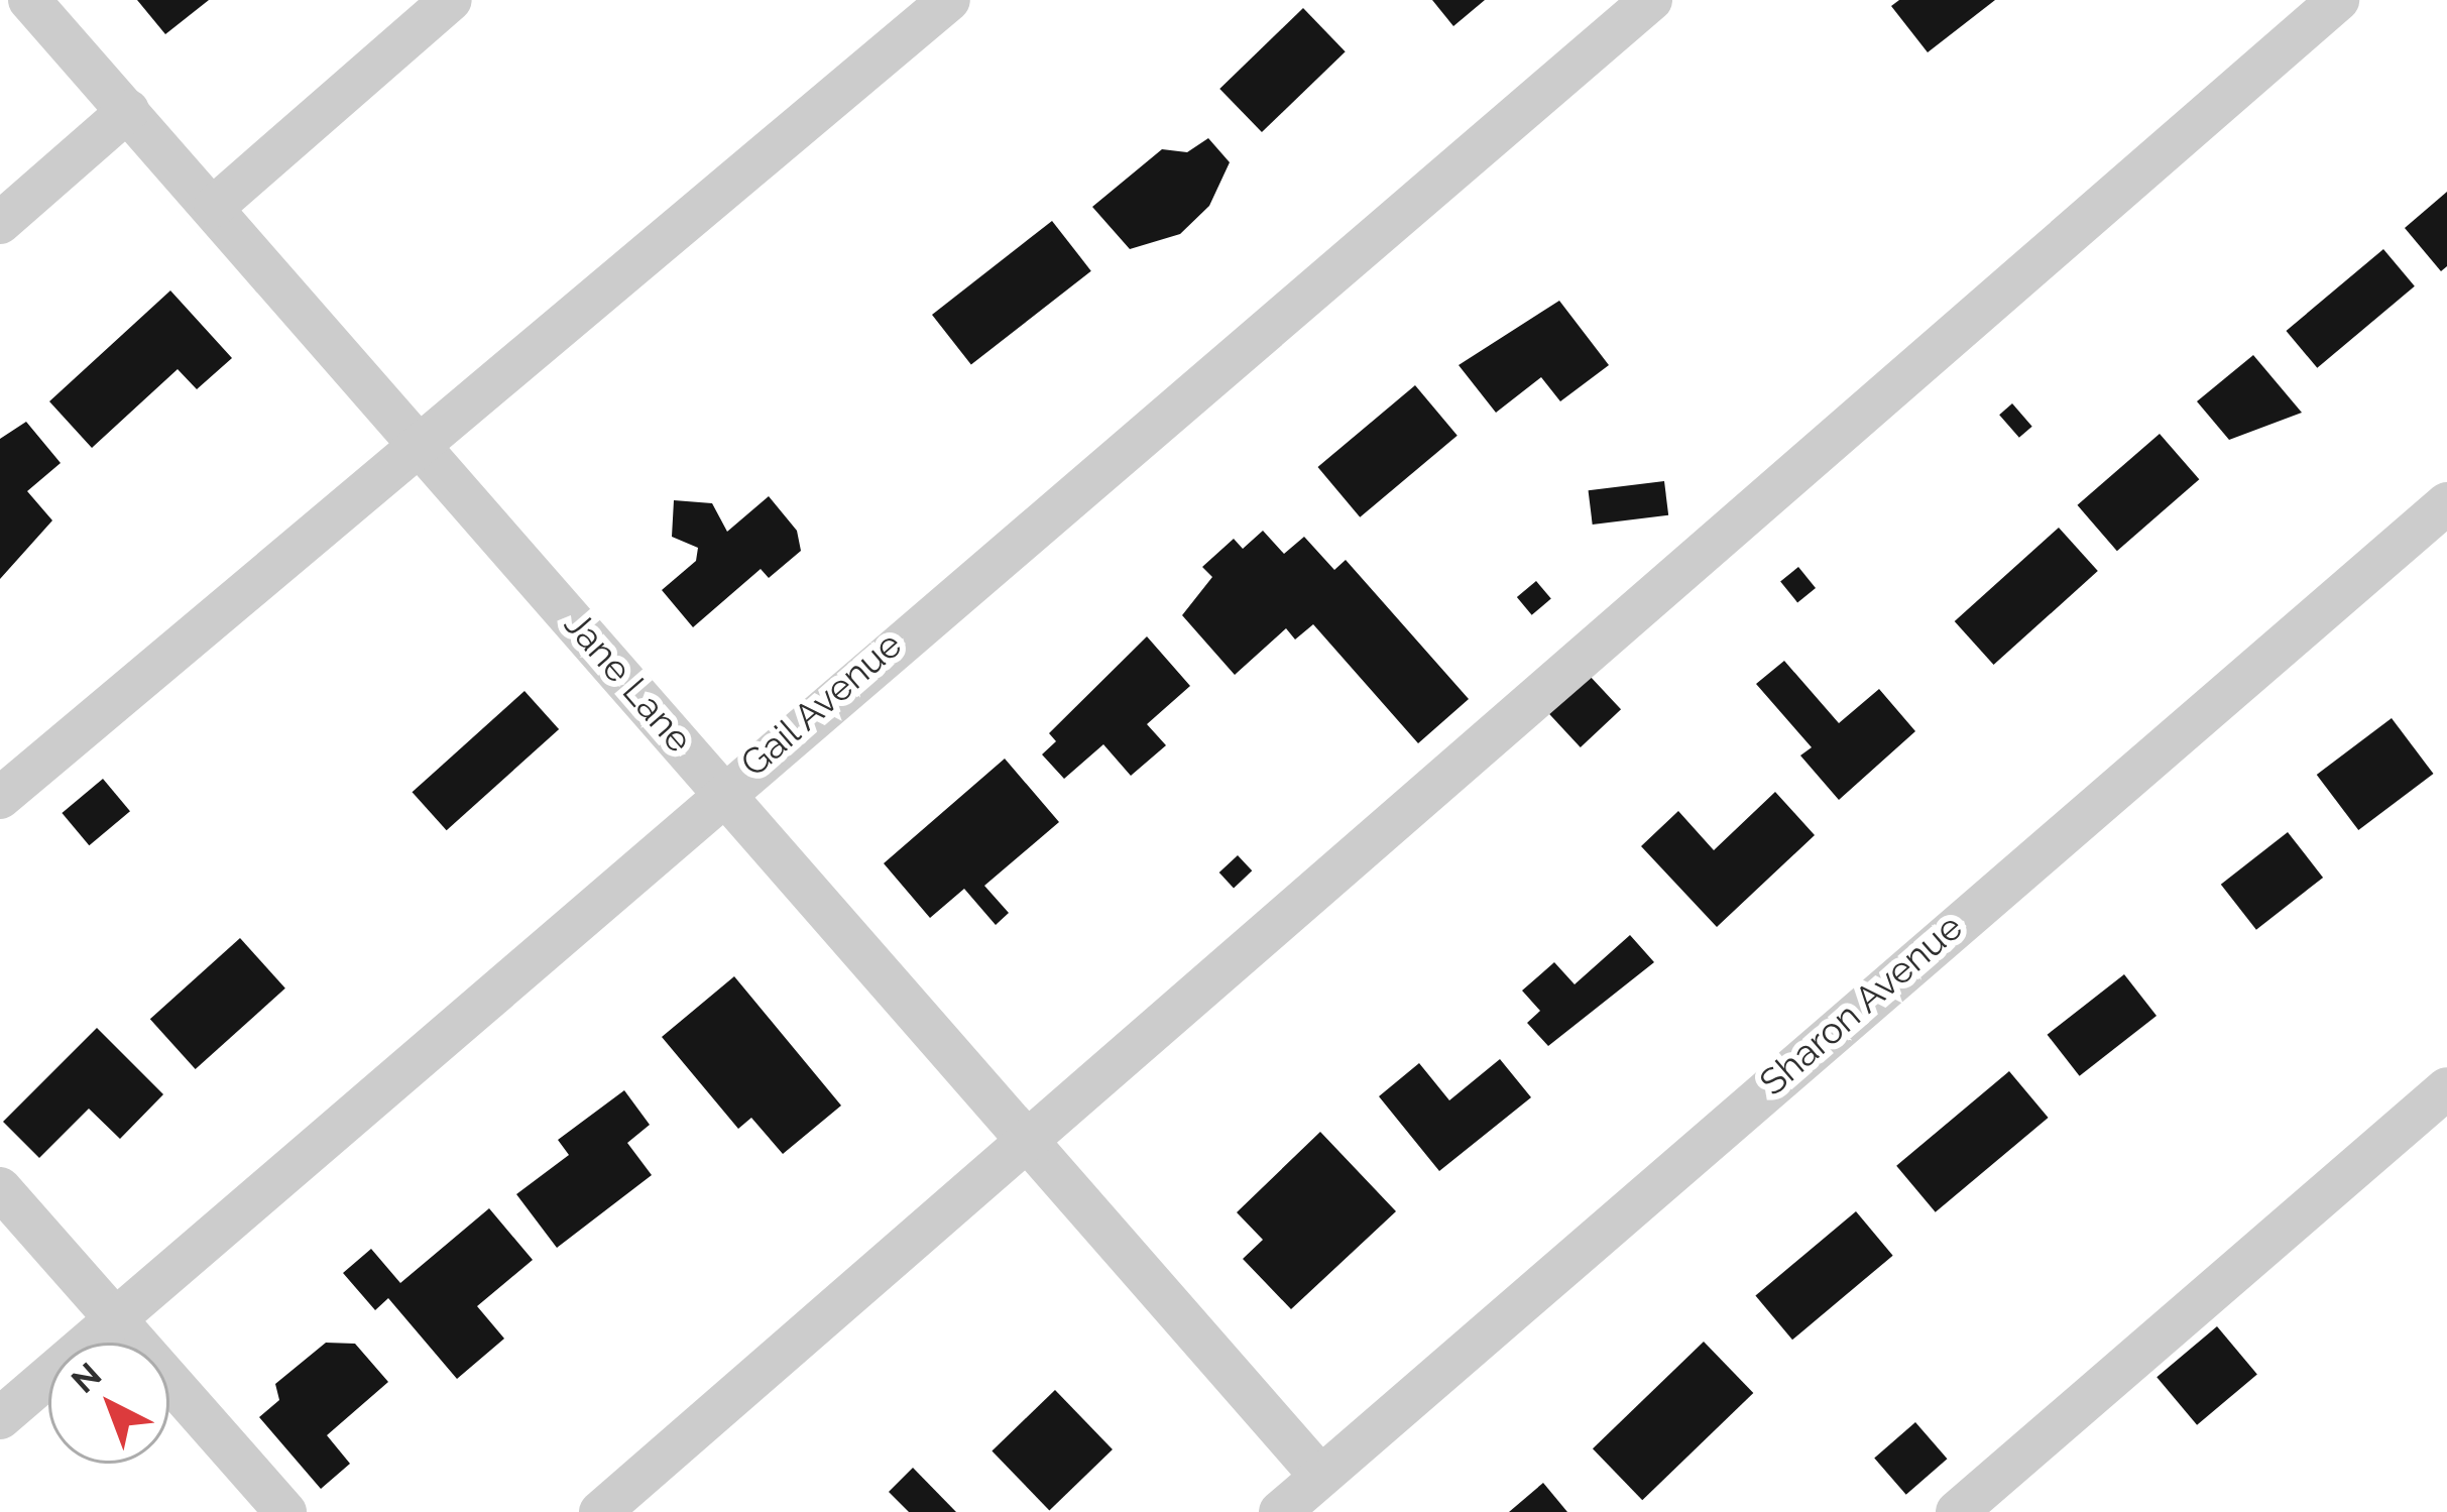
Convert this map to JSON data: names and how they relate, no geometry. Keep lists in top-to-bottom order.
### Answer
{
  "streets": {
    "street": ["Jane Lane", "Gail Avenue", "Sharon Avenue"]
  },
  "crossings": [
    ["Jane Lane", "Gail Avenue"],
    ["Jane Lane", "Sharon Avenue"]
  ],
  "north": "top left"
}
